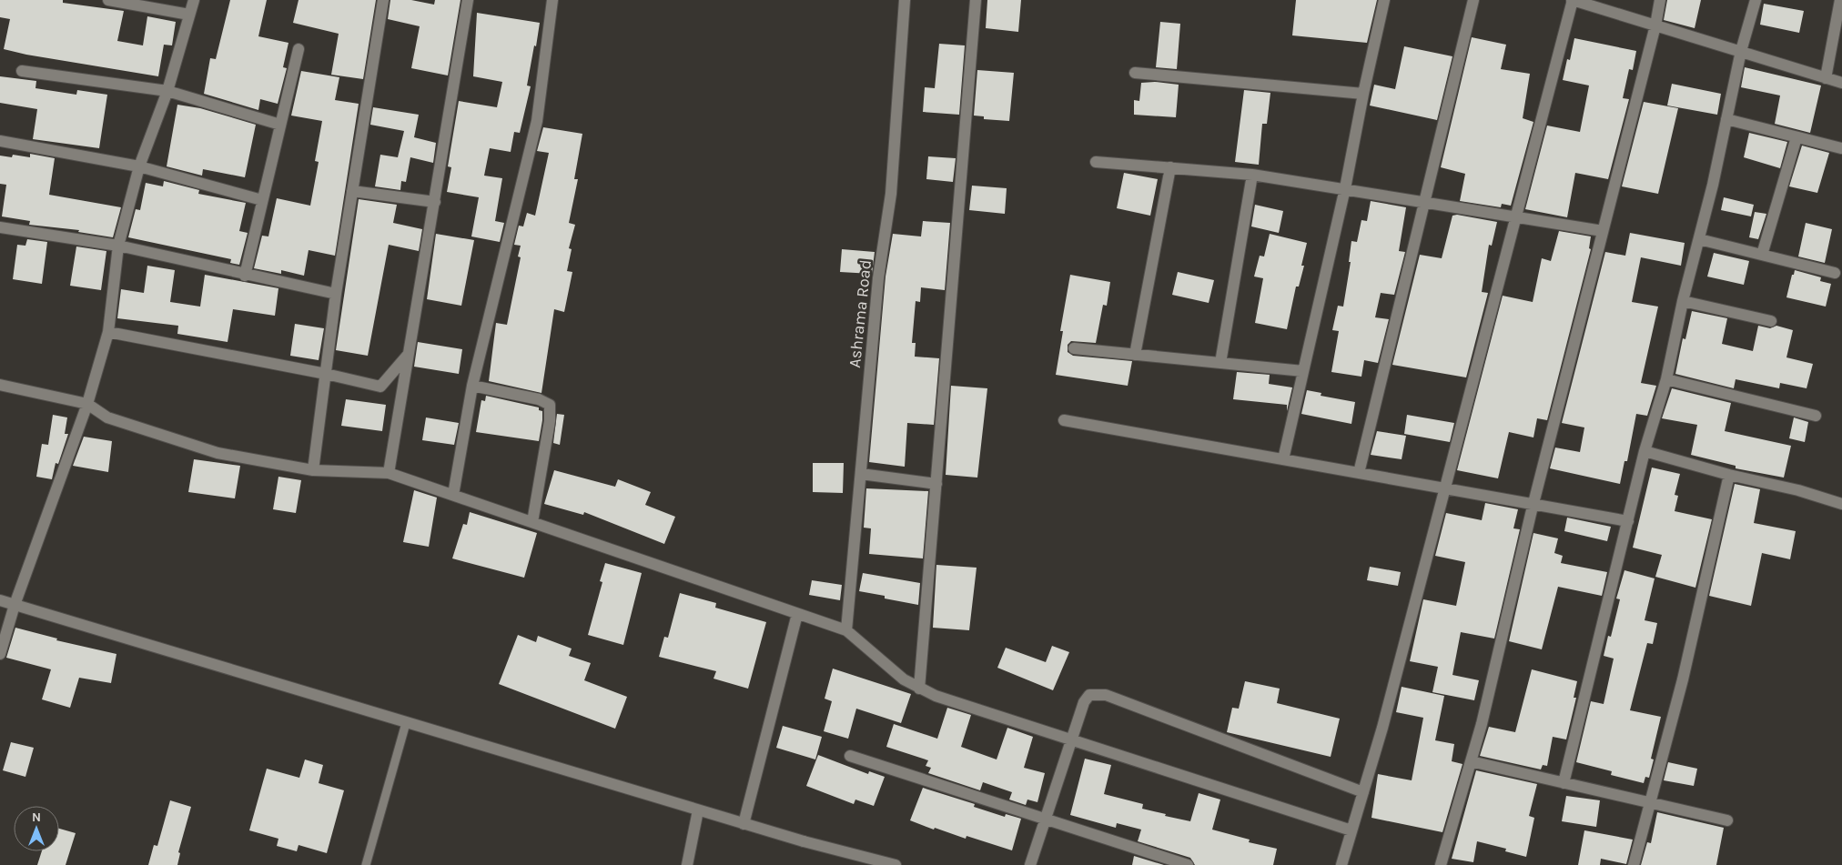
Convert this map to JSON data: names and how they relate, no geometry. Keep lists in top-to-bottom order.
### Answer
{
  "streets": {
    "street": ["Ashrama Road"]
  },
  "north": "top"
}
